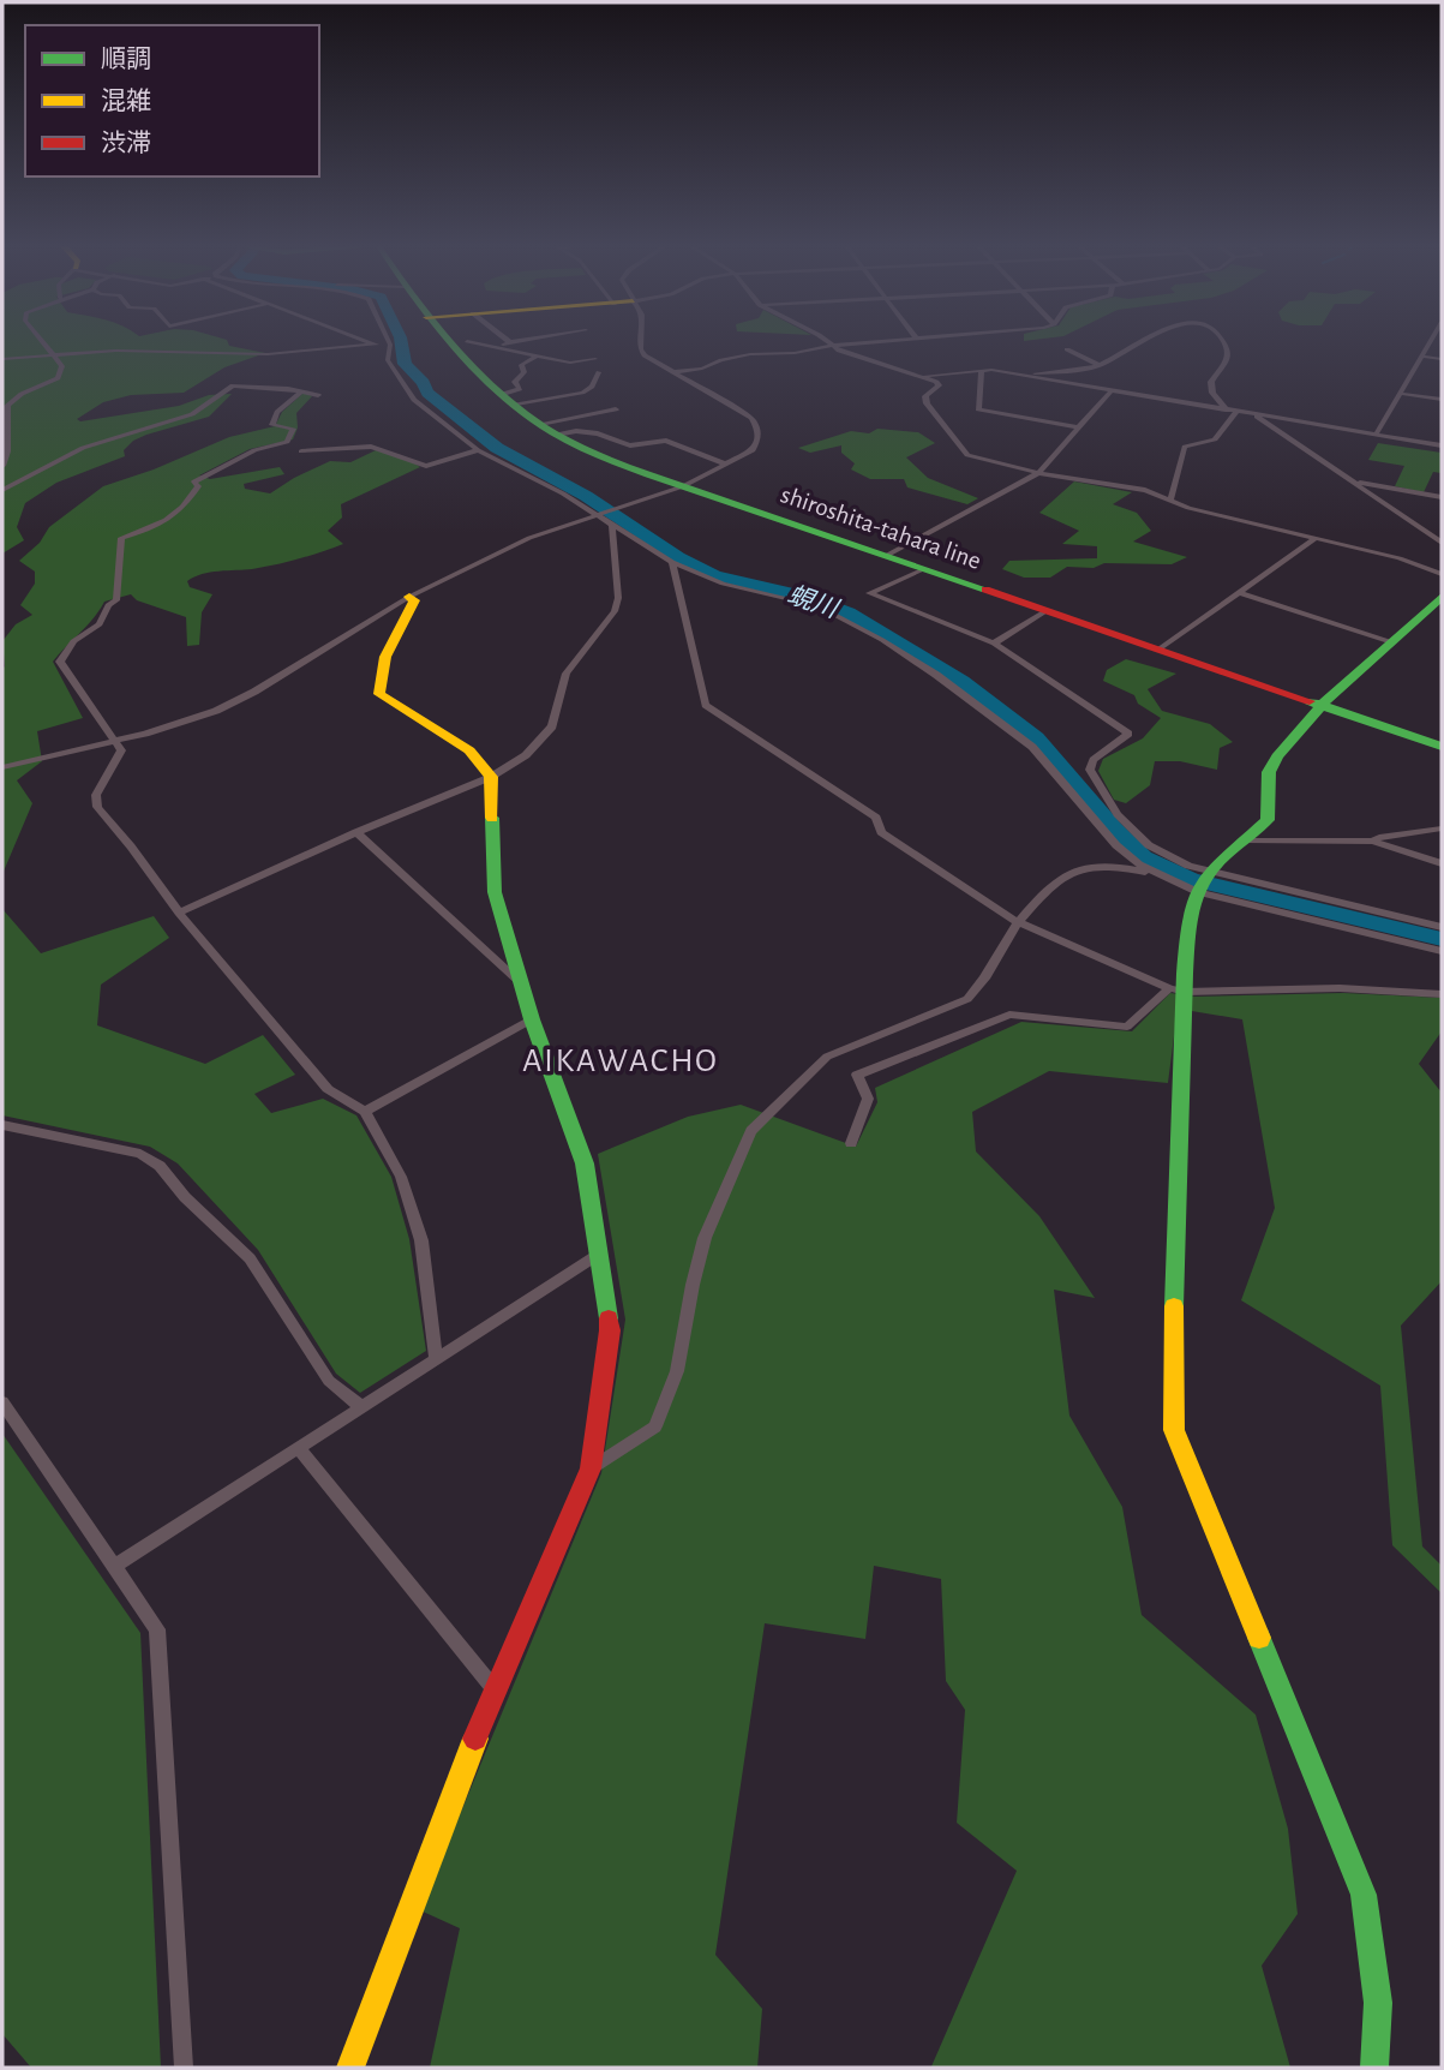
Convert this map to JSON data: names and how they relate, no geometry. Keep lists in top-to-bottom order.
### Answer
{
  "streets": {
    "street": ["shiroshita-tahara line"]
  },
  "districts": ["AIKAWACHO"],
  "water": ["蜆川"],
  "legend": ["順調", "混雑", "渋滞"]
}
